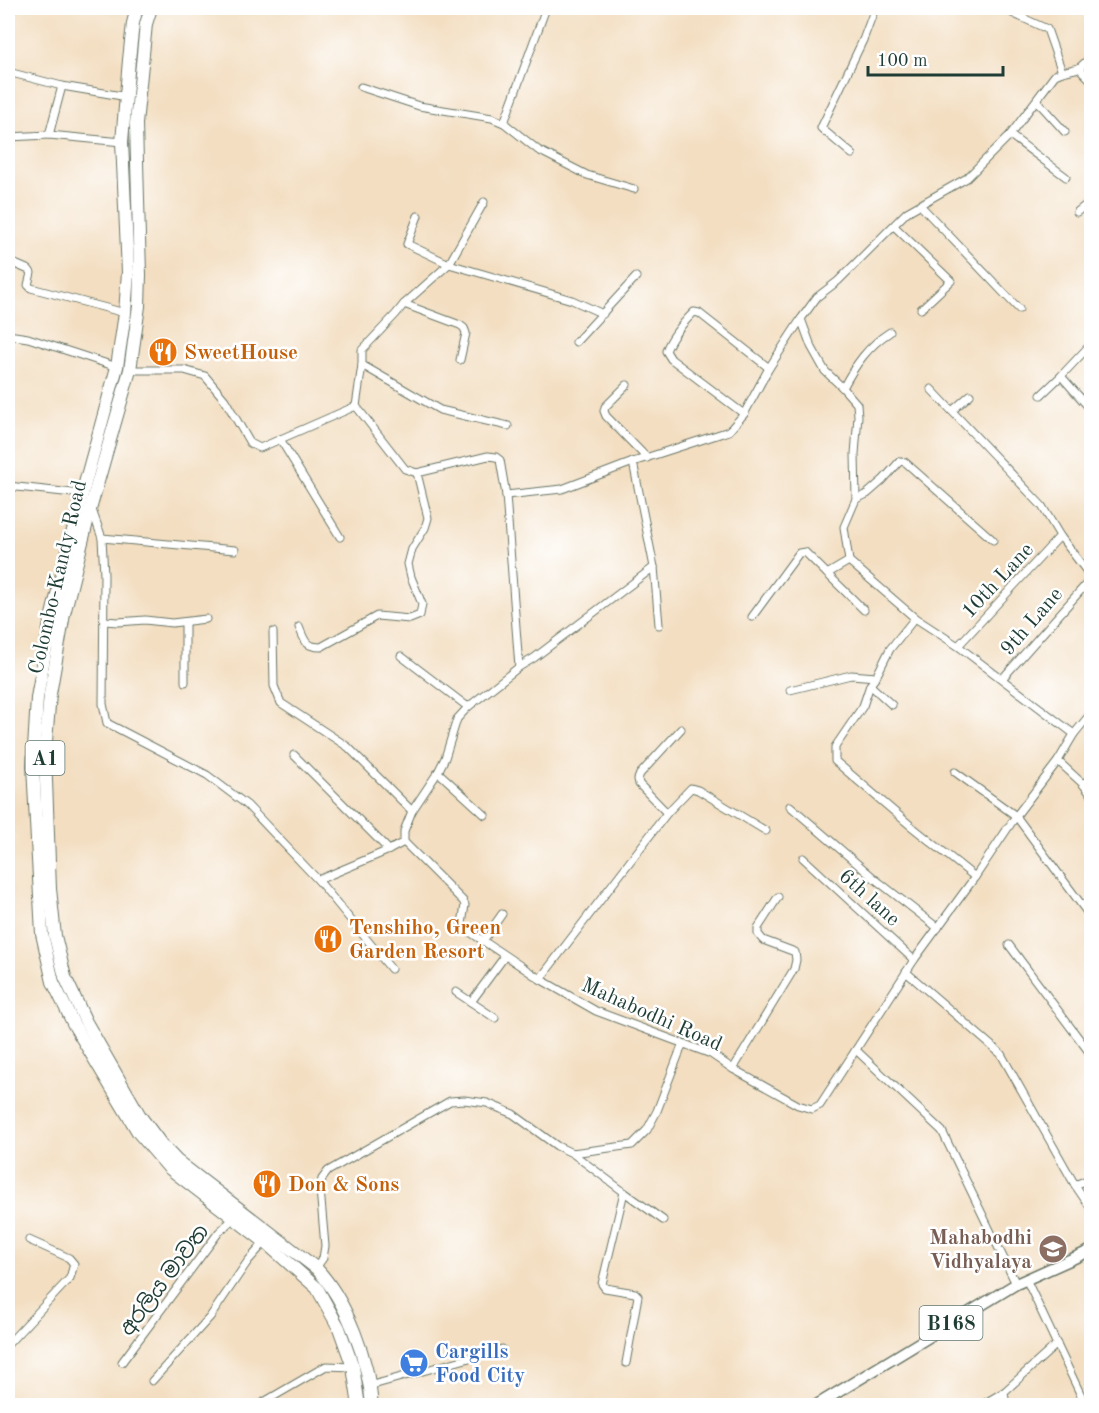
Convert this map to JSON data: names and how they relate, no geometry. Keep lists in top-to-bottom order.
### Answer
{
  "streets": {
    "highway": ["Colombo-Kandy Road", "A1"],
    "main road": ["B168"],
    "street": [
      "10th Lane",
      "9th Lane",
      "6th lane",
      "Mahabodhi Road",
      "අරලිය මාවත"
    ]
  },
  "crossings": [
    ["Colombo-Kandy Road", "අරලිය මාවත"],
    ["6th lane", "Mahabodhi Road"]
  ],
  "places": {
    "restaurant": ["SweetHouse", "Tenshiho, Green Garden Resort", "Don & Sons"],
    "school or university": ["Mahabodhi Vidhyalaya"],
    "supermarket": ["Cargills Food City"]
  },
  "scale_bar": "100 m"
}
